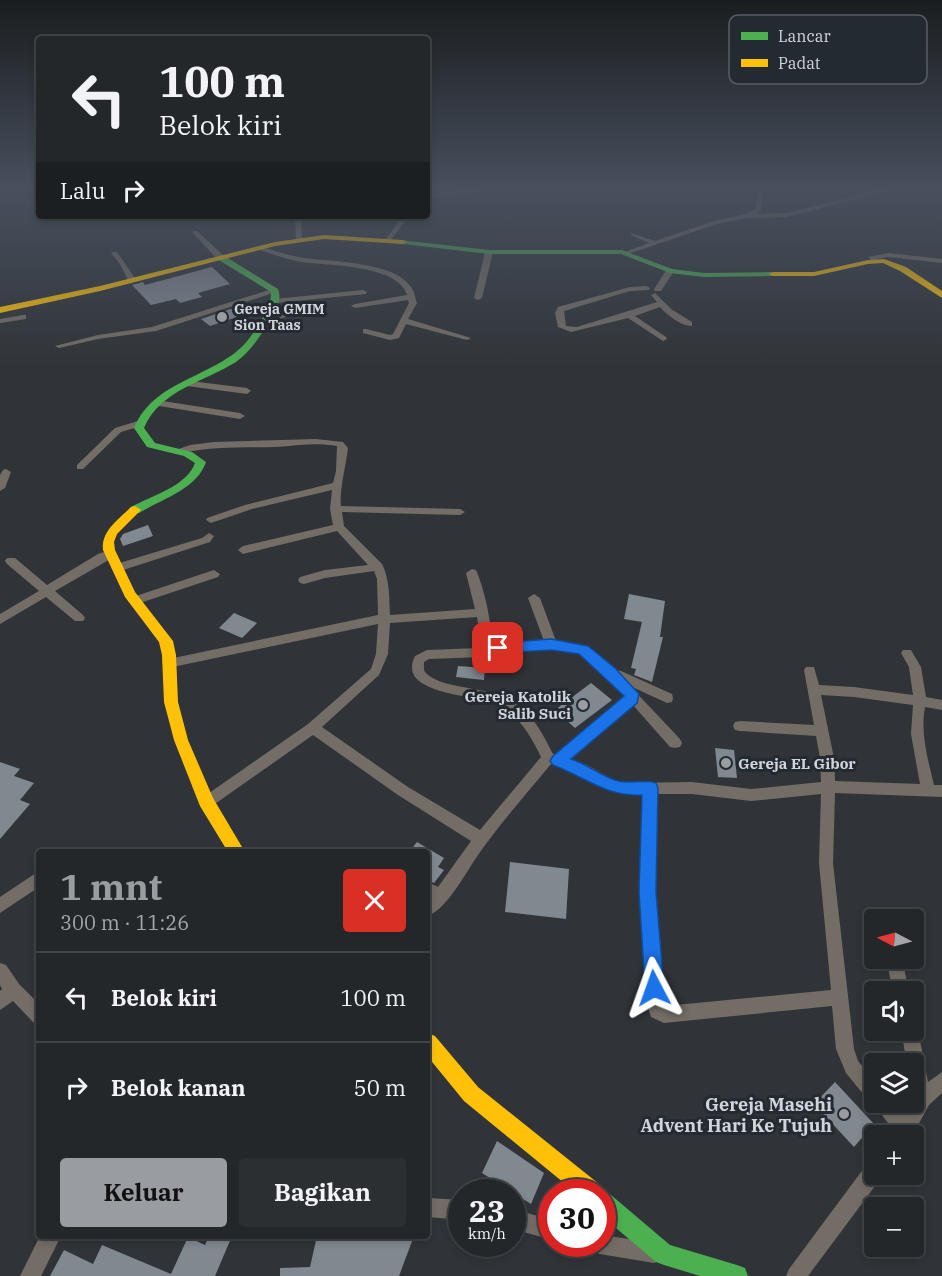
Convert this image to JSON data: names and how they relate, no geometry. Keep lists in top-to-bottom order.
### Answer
{
  "places": [
    "Gereja GMIM Sion Taas",
    "Gereja Katolik Salib Suci",
    "Gereja EL Gibor",
    "Gereja Masehi Advent Hari Ke Tujuh"
  ],
  "legend": ["Lancar", "Padat"],
  "north": "left",
  "page": {
    "turn": ["100 m", "Belok kiri"],
    "then": "Lalu",
    "heading": ["1 mnt", "300 m · 11:26"],
    "map_buttons": ["+", "−"],
    "list": [
      {
        "name": "Belok kiri",
        "value": "100 m"
      },
      {
        "name": "Belok kanan",
        "value": "50 m"
      }
    ],
    "buttons": ["Keluar", "Bagikan"],
    "speed": "23 km/h",
    "limit": "30"
  }
}
